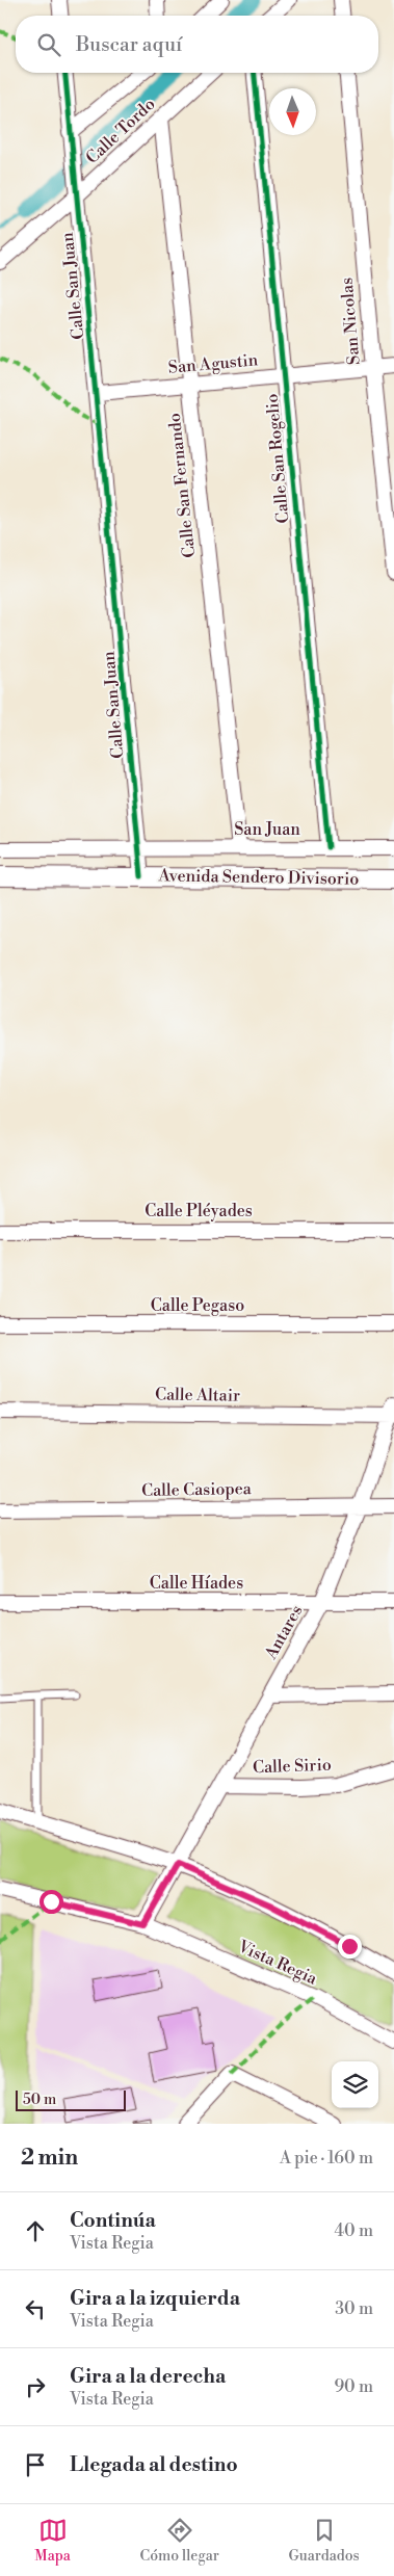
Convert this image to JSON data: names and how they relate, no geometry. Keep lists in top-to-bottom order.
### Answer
{
  "streets": {
    "street": [
      "Calle Tordo",
      "Calle San Juan",
      "San Nicolas",
      "San Agustin",
      "Calle San Rogelio",
      "Calle San Fernando",
      "San Juan",
      "Avenida Sendero Divisorio",
      "Calle Pléyades",
      "Calle Pegaso",
      "Calle Altair",
      "Calle Casiopea",
      "Calle Híades",
      "Antares",
      "Calle Sirio",
      "Vista Regia"
    ]
  },
  "crossings": [
    ["Calle Tordo", "Calle San Juan"],
    ["Calle Tordo", "Calle San Fernando"],
    ["Calle San Juan", "San Agustin"],
    ["Calle San Juan", "San Juan"],
    ["Calle San Juan", "Avenida Sendero Divisorio"],
    ["San Nicolas", "San Agustin"],
    ["San Agustin", "Calle San Rogelio"],
    ["San Agustin", "Calle San Fernando"],
    ["Calle San Rogelio", "San Juan"],
    ["Calle San Fernando", "San Juan"],
    ["Calle Altair", "Antares"],
    ["Calle Casiopea", "Antares"],
    ["Calle Híades", "Antares"],
    ["Antares", "Calle Sirio"]
  ],
  "scale_bar": "50 m",
  "north": "bottom",
  "page": {
    "search": "Buscar aquí",
    "scale": "50 m",
    "heading": ["2 min", "A pie · 160 m"],
    "list": [
      ["Continúa", "Vista Regia", "40 m"],
      ["Gira a la izquierda", "Vista Regia", "30 m"],
      ["Gira a la derecha", "Vista Regia", "90 m"],
      "Llegada al destino"
    ],
    "nav": ["Mapa", "Cómo llegar", "Guardados"]
  }
}
